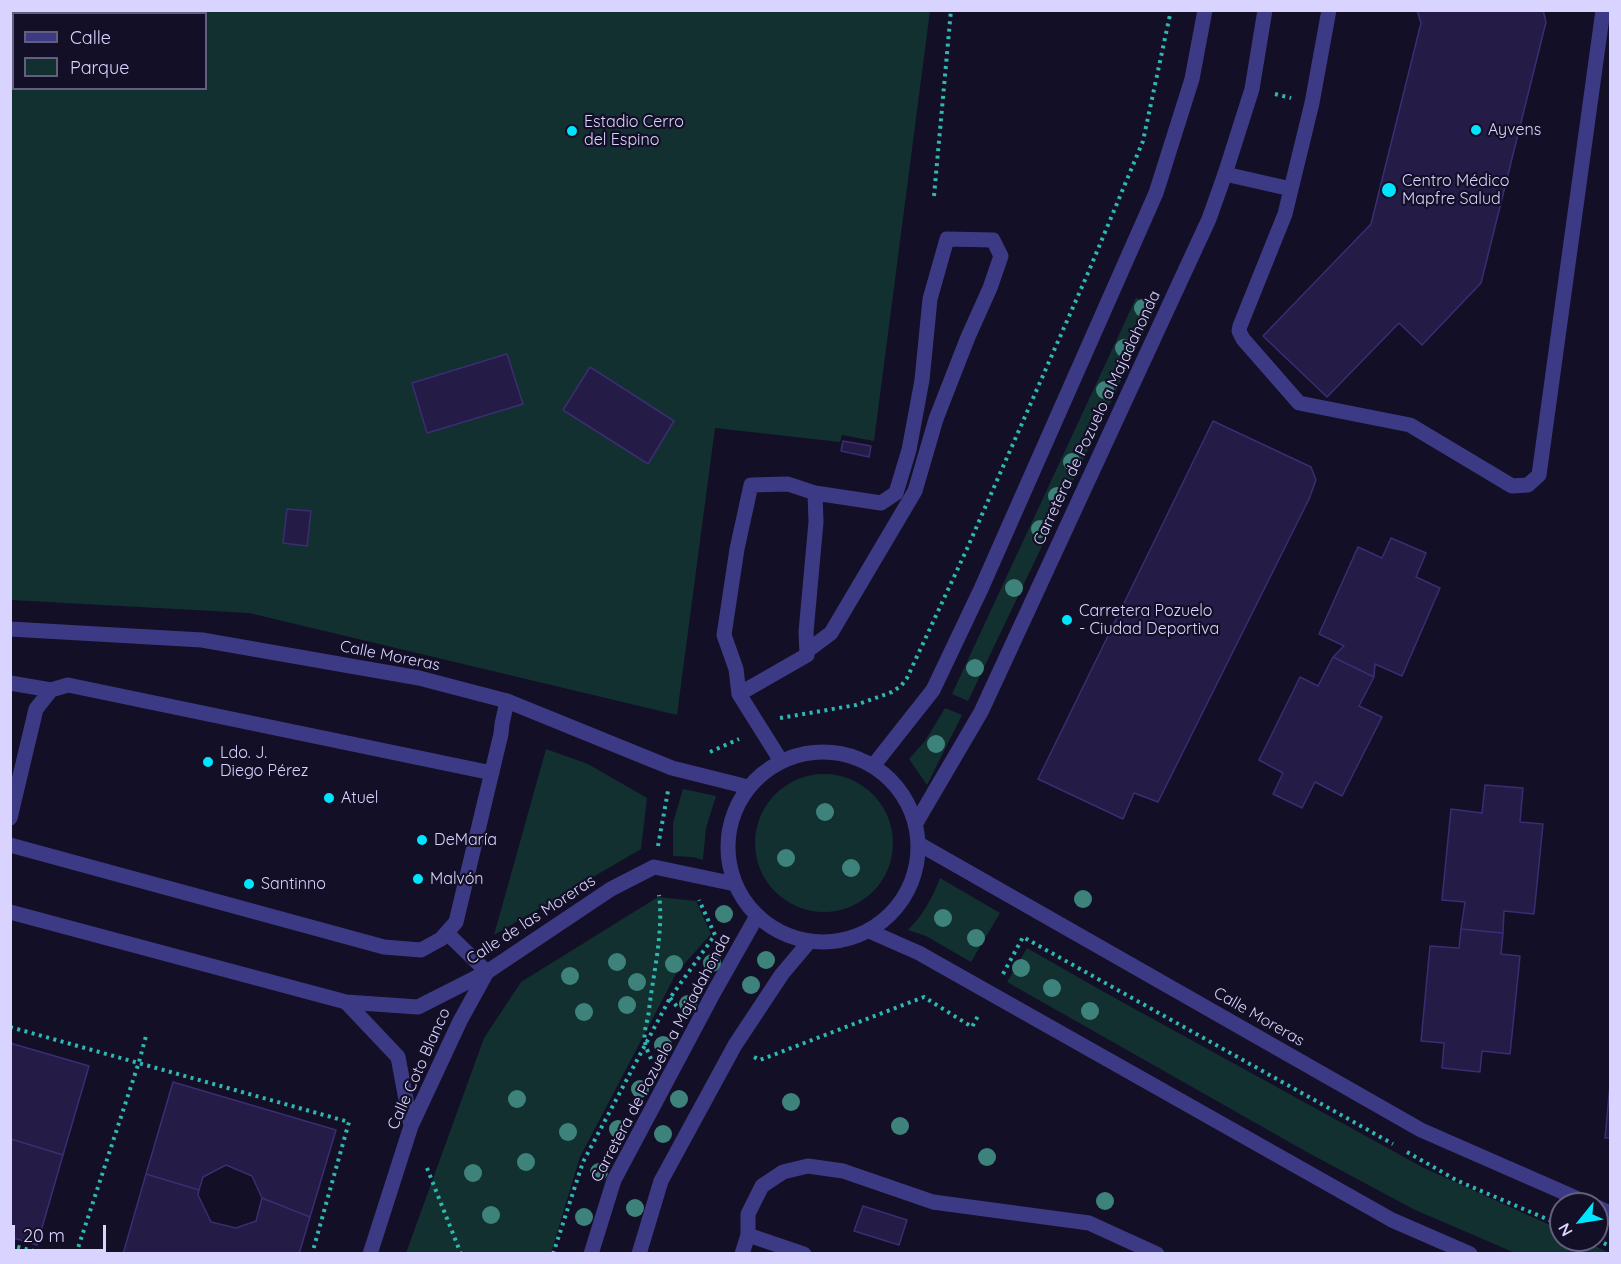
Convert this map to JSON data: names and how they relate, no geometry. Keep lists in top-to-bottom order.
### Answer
{
  "streets": {
    "street": [
      "Carretera de Pozuelo a Majadahonda",
      "Calle Moreras",
      "Calle de las Moreras",
      "Calle Coto Blanco"
    ]
  },
  "crossings": [
    ["Carretera de Pozuelo a Majadahonda", "Calle Moreras"],
    ["Calle de las Moreras", "Calle Coto Blanco"]
  ],
  "places": [
    "Ayvens",
    "Estadio Cerro del Espino",
    "Centro Médico Mapfre Salud",
    "Carretera Pozuelo - Ciudad Deportiva",
    "Ldo. J. Diego Pérez",
    "Atuel",
    "DeMaría",
    "Malvón",
    "Santinno"
  ],
  "legend": ["Calle", "Parque"],
  "scale_bar": "20 m",
  "north": "bottom left"
}
